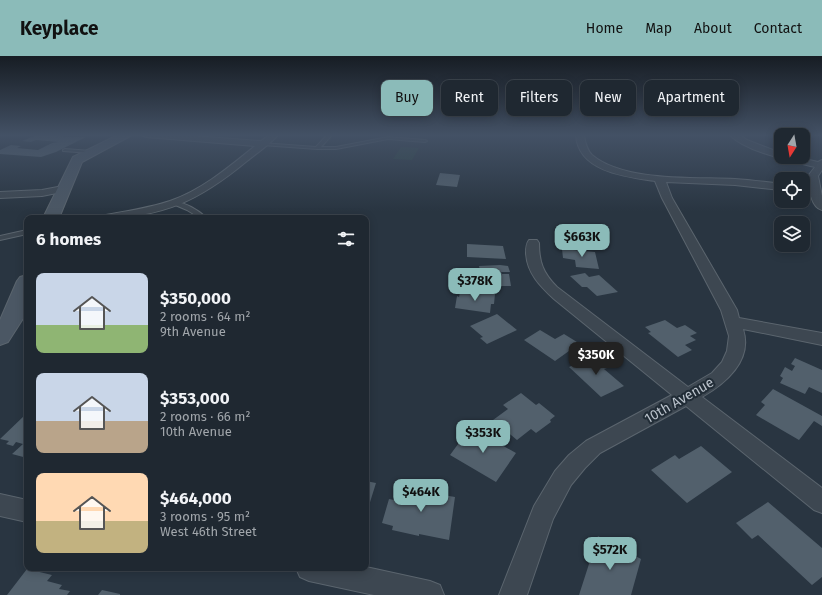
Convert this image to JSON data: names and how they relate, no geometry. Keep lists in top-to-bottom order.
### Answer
{
  "streets": {
    "street": ["10th Avenue"]
  },
  "north": "bottom",
  "page": {
    "header": "Keyplace",
    "nav": [
      "Home",
      "Map",
      "About",
      "Contact"
    ],
    "chip": [
      "Buy",
      "Rent",
      "Filters",
      "New",
      "Apartment"
    ],
    "heading": "6 homes",
    "price": [
      "$663K",
      "$378K",
      "$350K",
      "$353K",
      "$464K",
      "$572K"
    ],
    "list": [
      {
        "name": "$350,000",
        "note": "2 rooms · 64 m² · 9th Avenue"
      },
      {
        "name": "$353,000",
        "note": "2 rooms · 66 m² · 10th Avenue"
      },
      {
        "name": "$464,000",
        "note": "3 rooms · 95 m² · West 46th Street"
      }
    ]
  }
}
